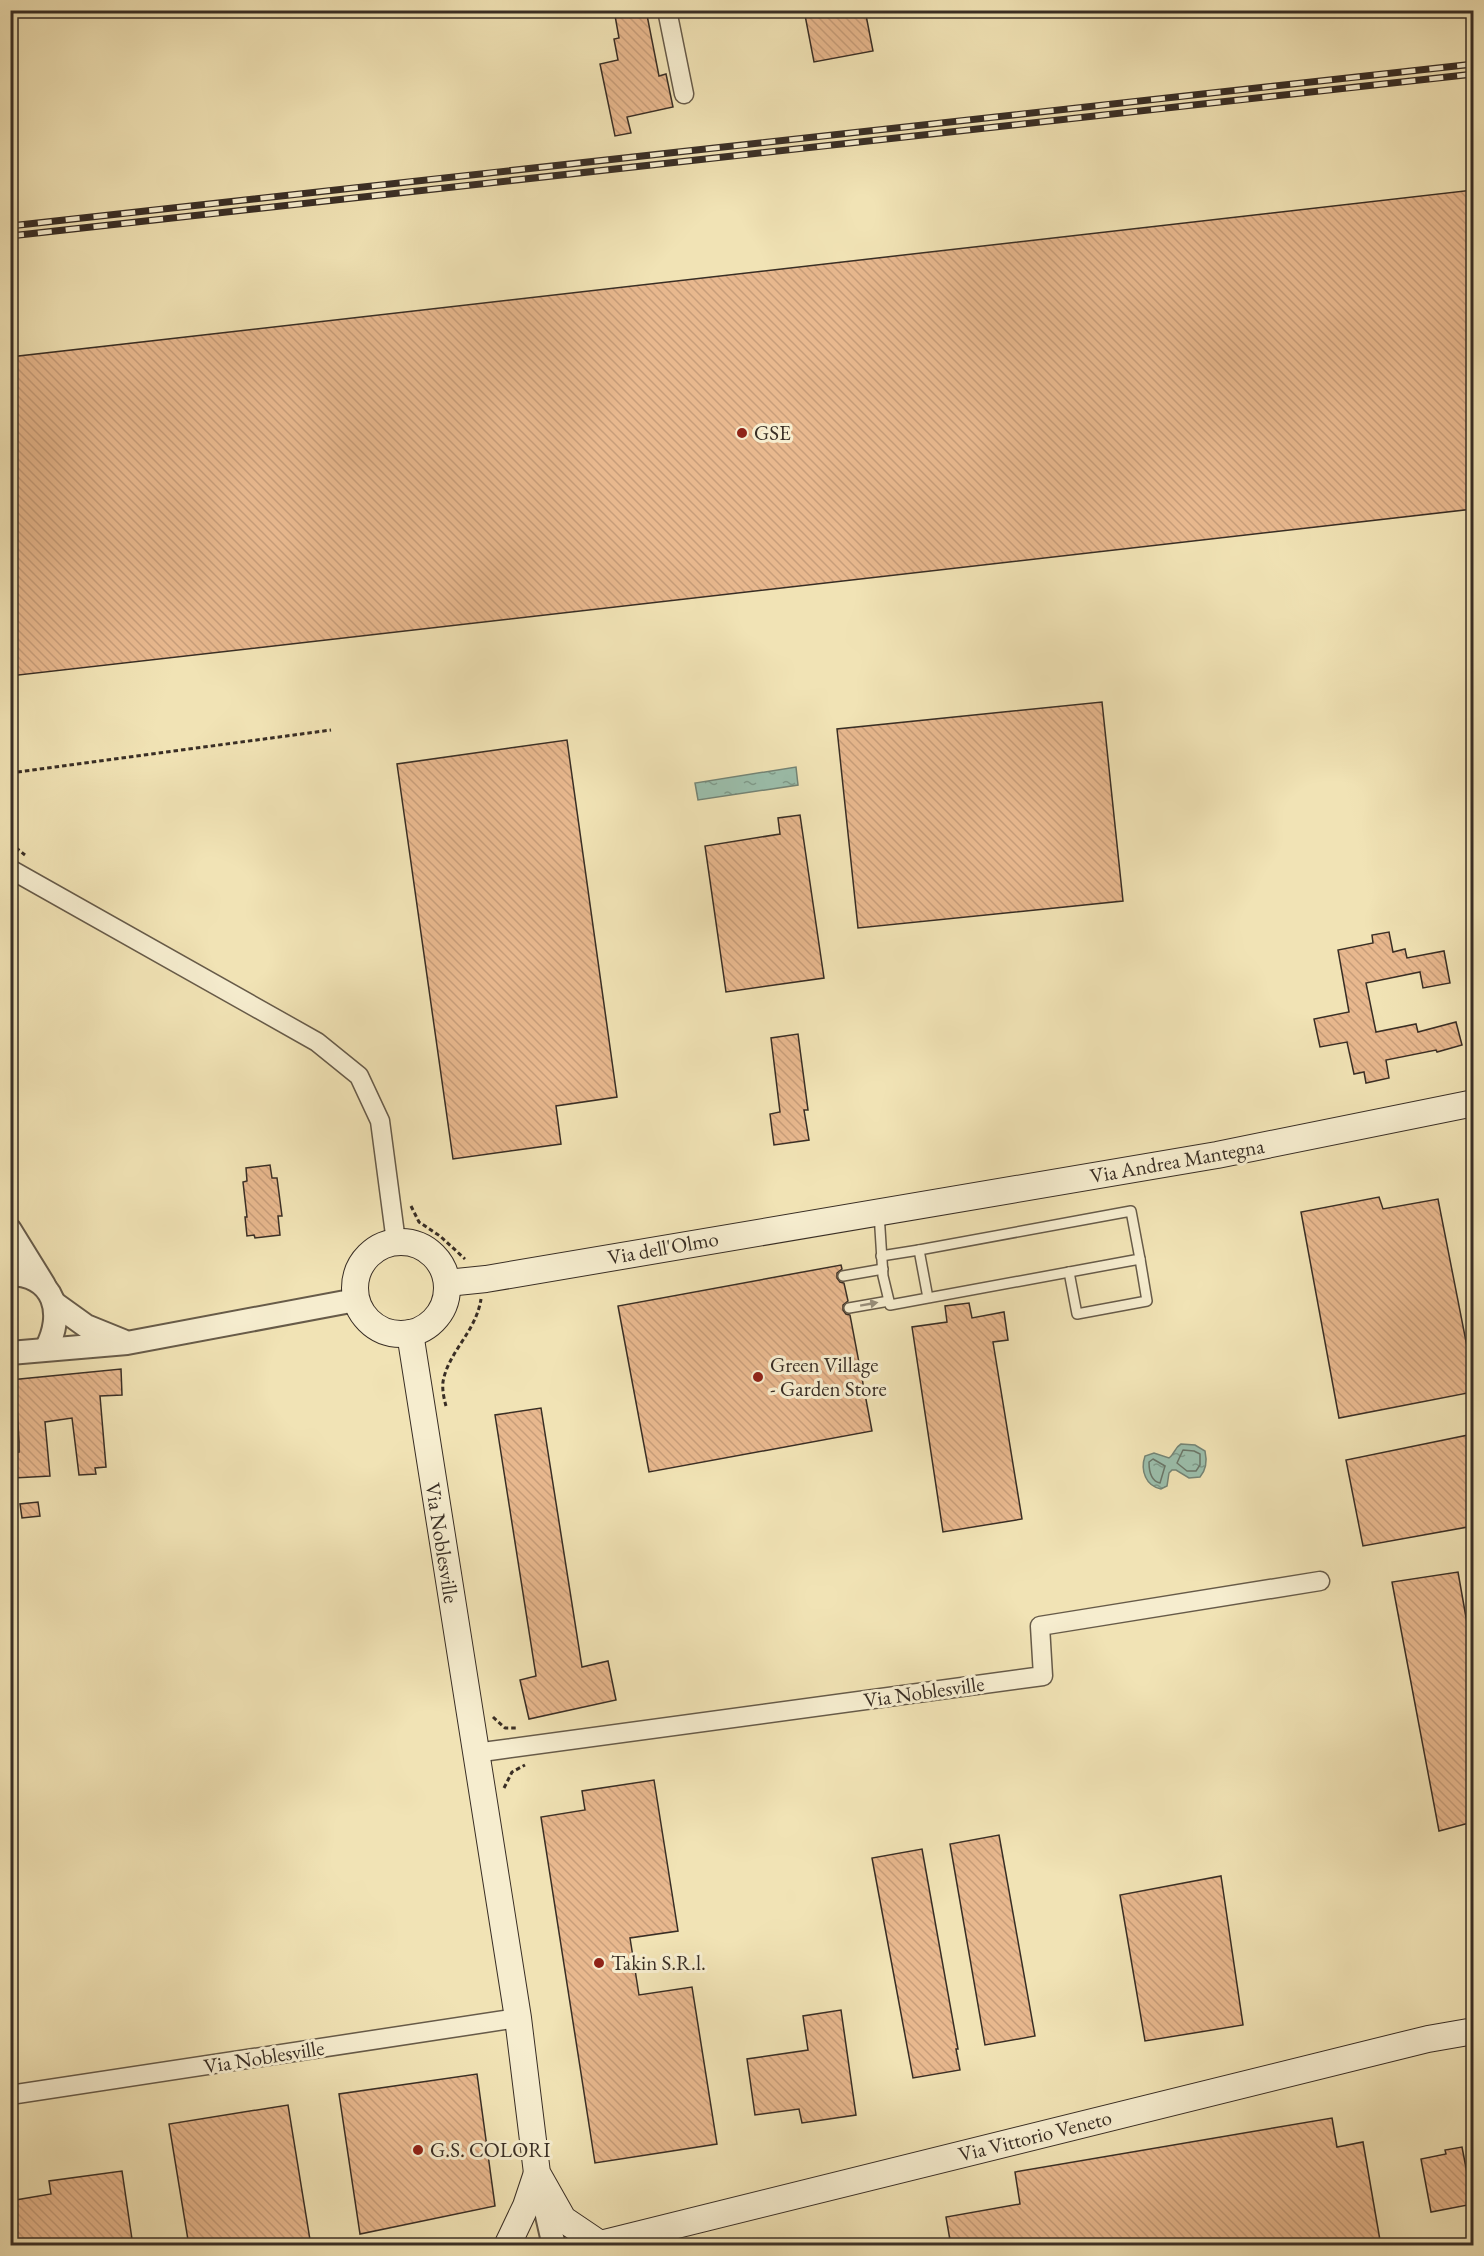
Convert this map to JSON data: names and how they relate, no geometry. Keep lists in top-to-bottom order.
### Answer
{
  "streets": {
    "main road": [
      "Via Andrea Mantegna",
      "Via dell'Olmo",
      "Via Noblesville",
      "Via Vittorio Veneto"
    ]
  },
  "crossings": [
    ["Via Andrea Mantegna", "Via dell'Olmo"],
    ["Via dell'Olmo", "Via Noblesville"],
    ["Via Noblesville", "Via Vittorio Veneto"]
  ],
  "places": [
    "GSE",
    "Green Village - Garden Store",
    "Takin S.R.l.",
    "G.S. COLORI"
  ]
}
